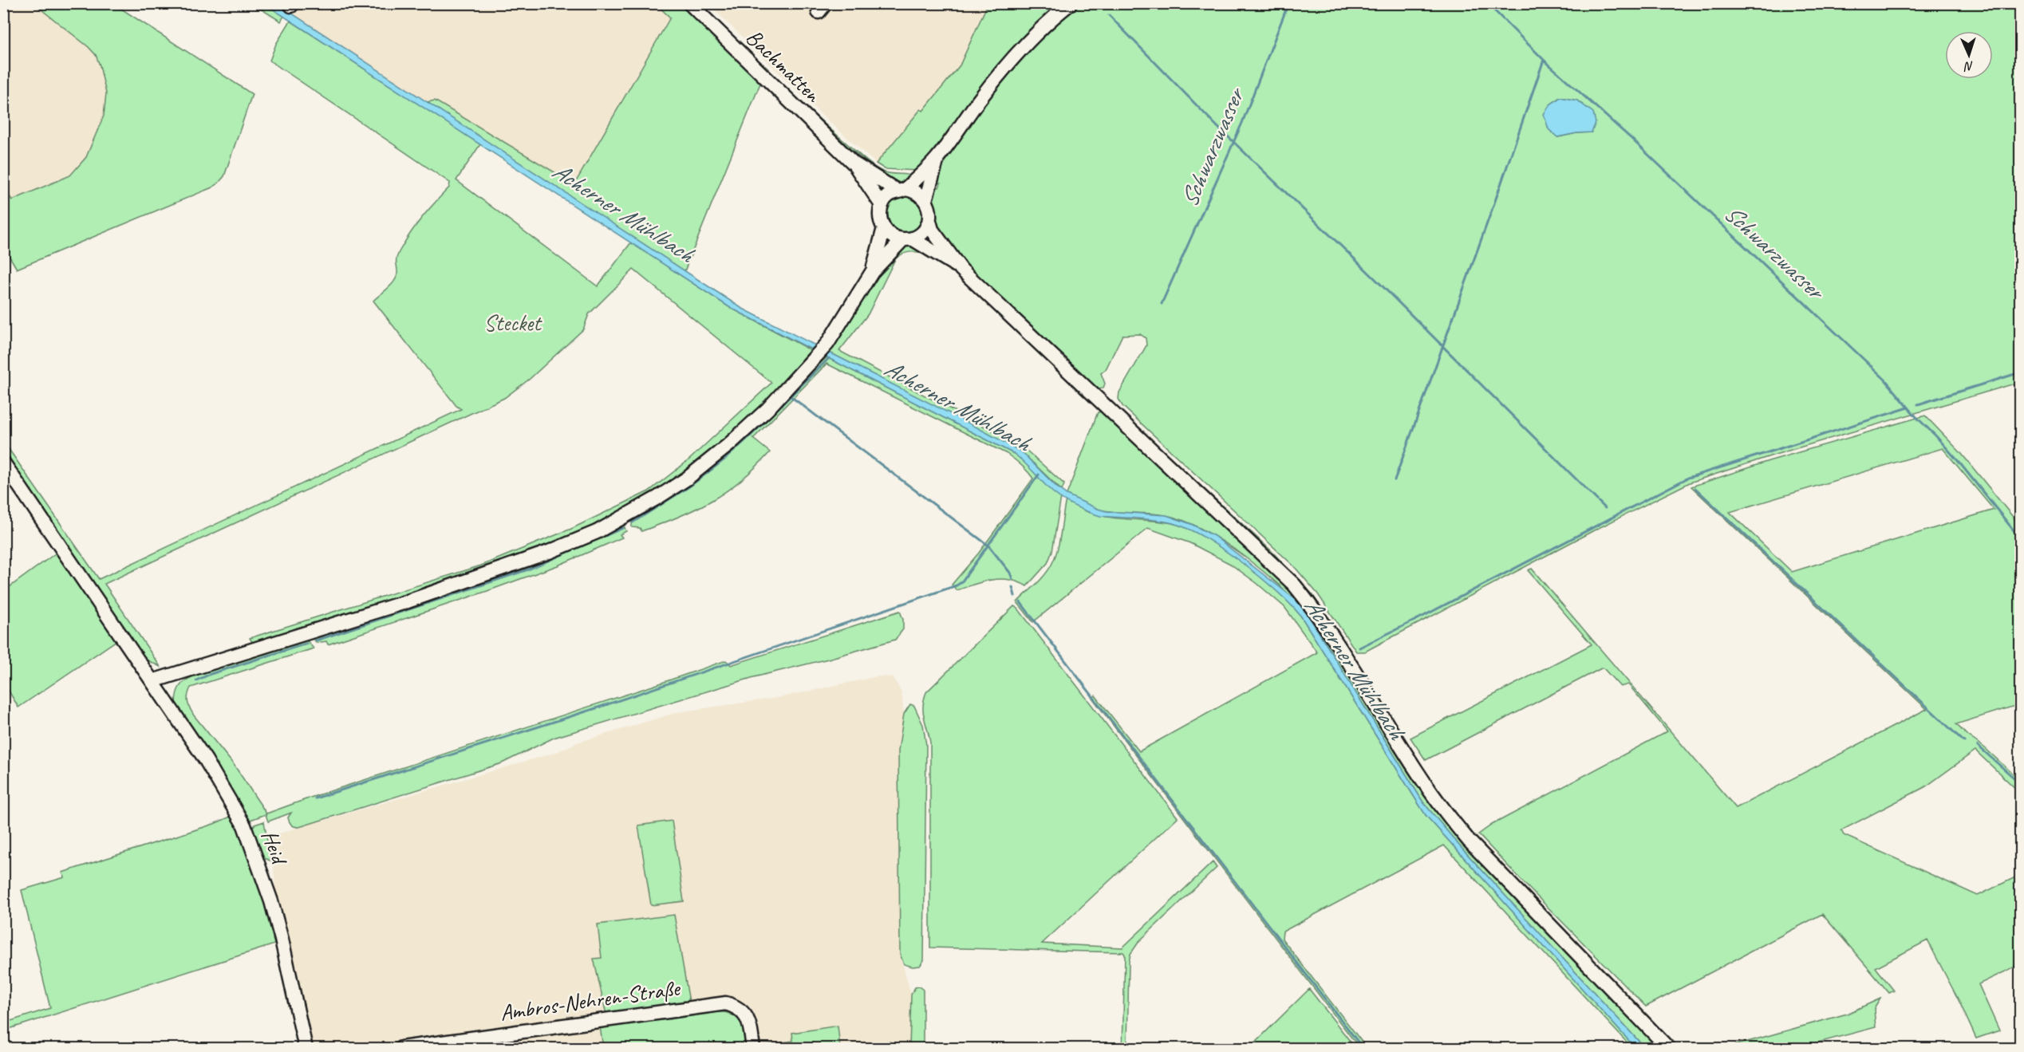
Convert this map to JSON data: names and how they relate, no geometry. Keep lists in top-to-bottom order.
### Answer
{
  "streets": {
    "street": ["Bachmatten", "Heid", "Ambros-Nehren-Straße"]
  },
  "water": ["Schwarzwasser", "Acherner Mühlbach"],
  "parks": ["Stecket"],
  "north": "bottom"
}
